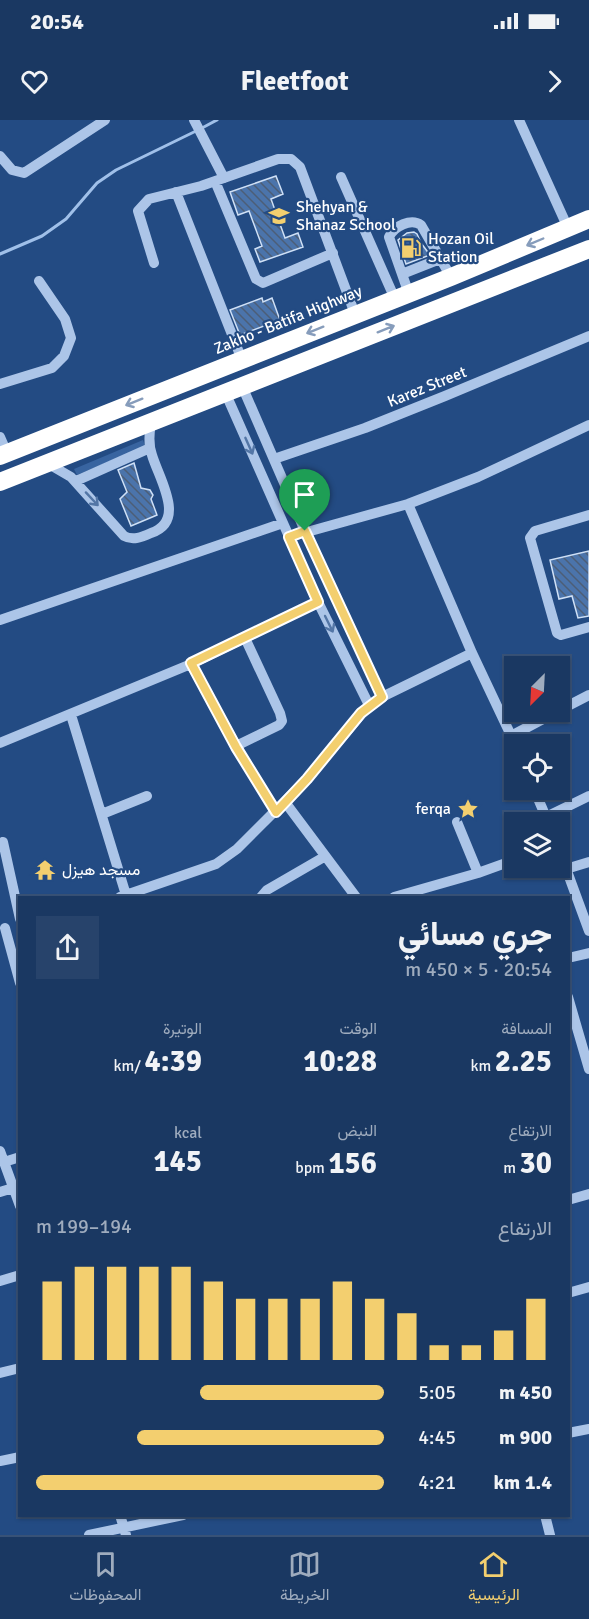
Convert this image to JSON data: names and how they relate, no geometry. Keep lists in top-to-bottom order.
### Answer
{
  "streets": {
    "highway": ["Zakho - Batifa Highway"],
    "street": ["Karez Street"]
  },
  "places": {
    "school or university": ["Shehyan & Shanaz School"],
    "fuel station": ["Hozan Oil Station"],
    "place": ["ferqa"],
    "temple": ["مسجد هيزل"]
  },
  "north": "bottom left",
  "page": {
    "status": "20:54",
    "header": "Fleetfoot",
    "heading": ["جري مسائي", "20:54 · 5 × 450 m"],
    "stats": [
      ["المسافة", "2.25 km"],
      ["الوقت", "10:28"],
      ["الوتيرة", "4:39 /km"],
      ["الارتفاع", "30 m"],
      ["النبض", "156 bpm"],
      ["kcal", "145"]
    ],
    "chart": ["الارتفاع", "194–199 m"],
    "list": [
      {
        "name": "450 m",
        "note": "5:05"
      },
      {
        "name": "900 m",
        "note": "4:45"
      },
      {
        "name": "1.4 km",
        "note": "4:21"
      }
    ],
    "tabs": ["الرئيسية", "الخريطة", "المحفوظات"]
  }
}
